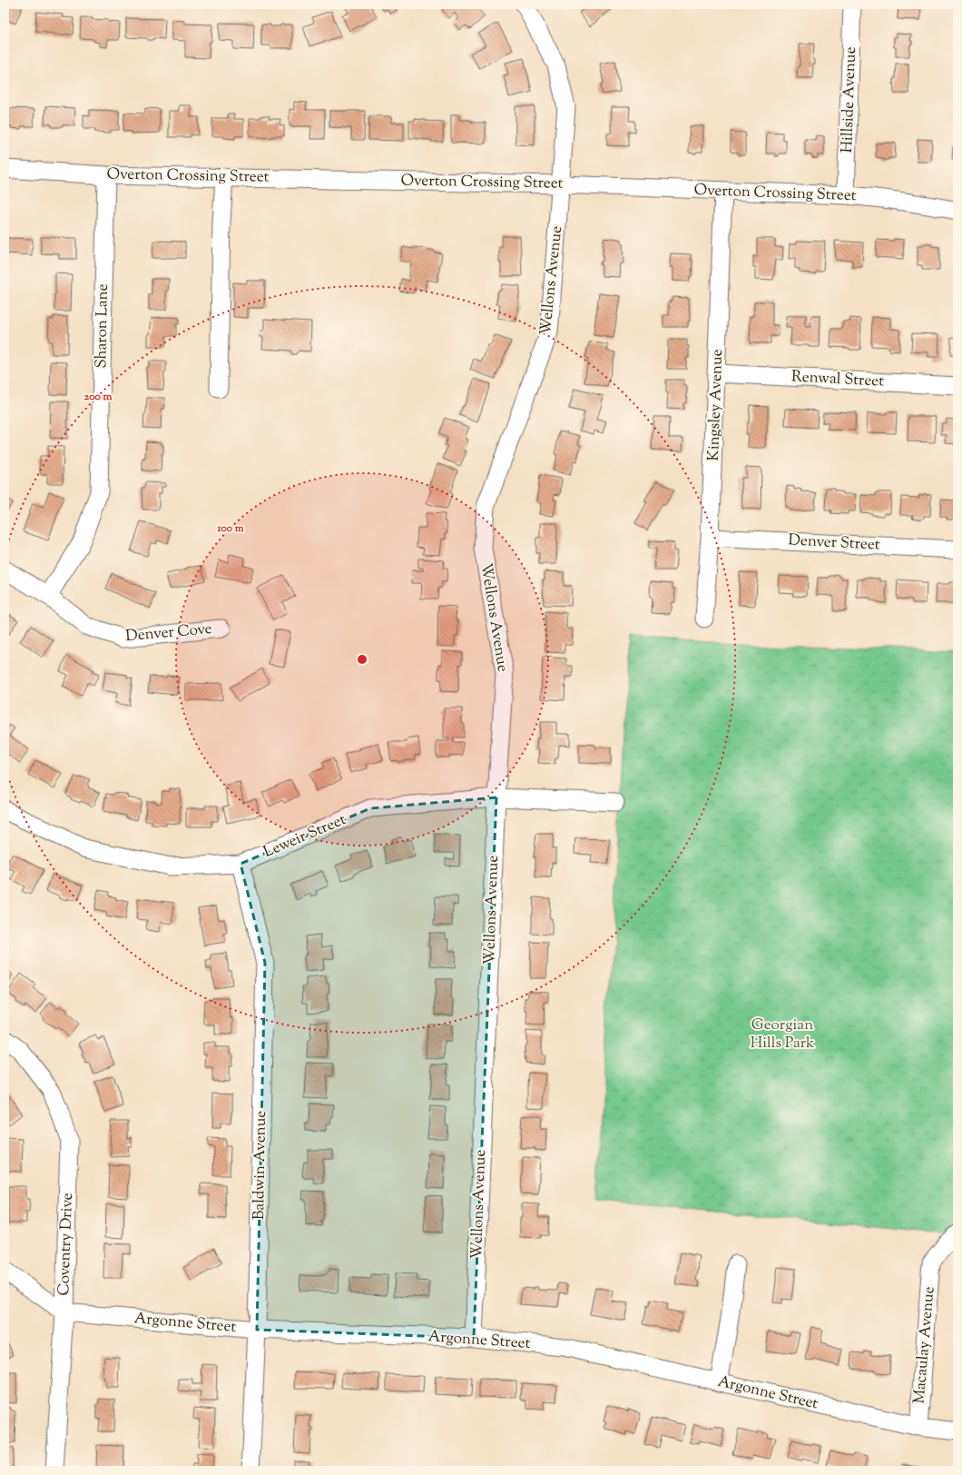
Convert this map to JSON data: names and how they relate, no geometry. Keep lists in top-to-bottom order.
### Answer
{
  "streets": {
    "street": [
      "Hillside Avenue",
      "Overton Crossing Street",
      "Wellons Avenue",
      "Sharon Lane",
      "Renwal Street",
      "Kingsley Avenue",
      "Denver Street",
      "Denver Cove",
      "Leweir Street",
      "Baldwin Avenue",
      "Coventry Drive",
      "Argonne Street",
      "Macaulay Avenue"
    ]
  },
  "crossings": [
    ["Hillside Avenue", "Overton Crossing Street"],
    ["Overton Crossing Street", "Wellons Avenue"],
    ["Overton Crossing Street", "Sharon Lane"],
    ["Overton Crossing Street", "Kingsley Avenue"],
    ["Wellons Avenue", "Leweir Street"],
    ["Wellons Avenue", "Argonne Street"],
    ["Sharon Lane", "Denver Cove"],
    ["Renwal Street", "Kingsley Avenue"],
    ["Kingsley Avenue", "Denver Street"],
    ["Leweir Street", "Baldwin Avenue"],
    ["Baldwin Avenue", "Argonne Street"],
    ["Coventry Drive", "Argonne Street"],
    ["Argonne Street", "Macaulay Avenue"]
  ],
  "parks": ["Georgian Hills Park"],
  "rings": ["200 m", "100 m"]
}
